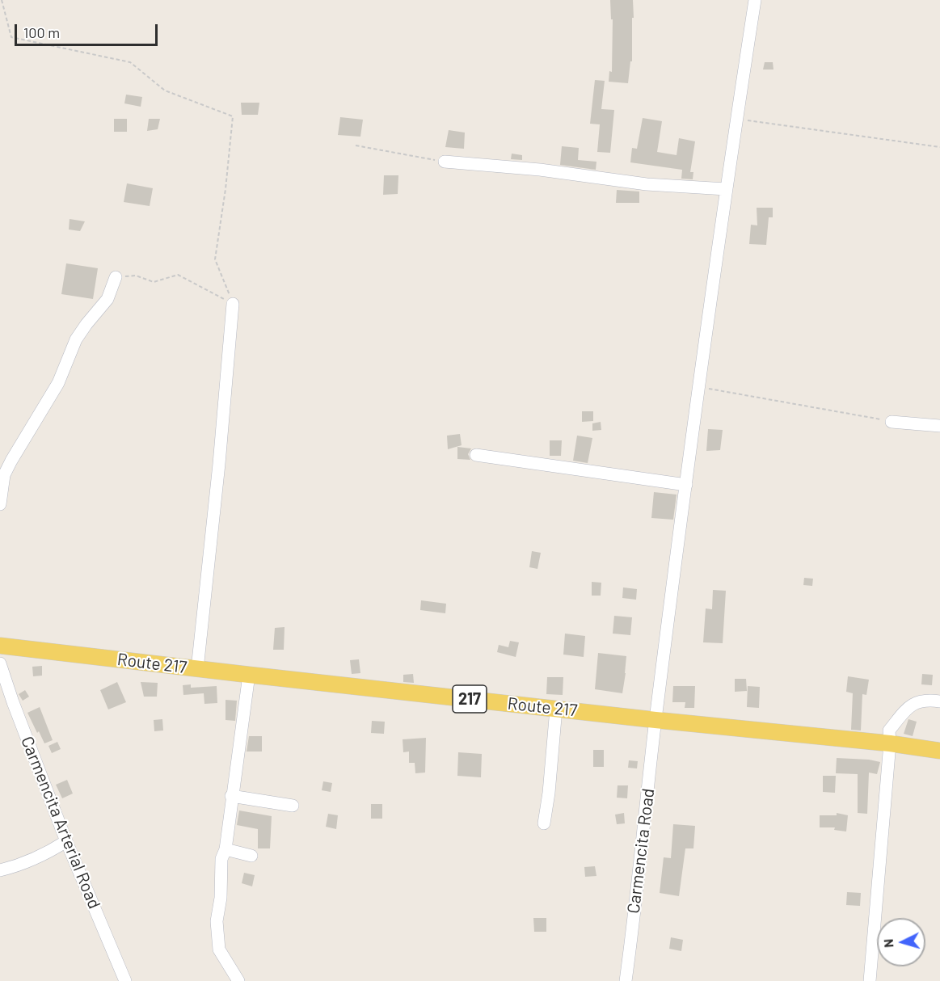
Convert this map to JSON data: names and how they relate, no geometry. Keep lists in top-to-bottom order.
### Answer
{
  "streets": {
    "main road": ["Route 217", "217"],
    "street": ["Carmencita Arterial Road", "Carmencita Road"]
  },
  "crossings": [
    ["Route 217", "Carmencita Road"]
  ],
  "scale_bar": "100 m",
  "north": "left"
}
